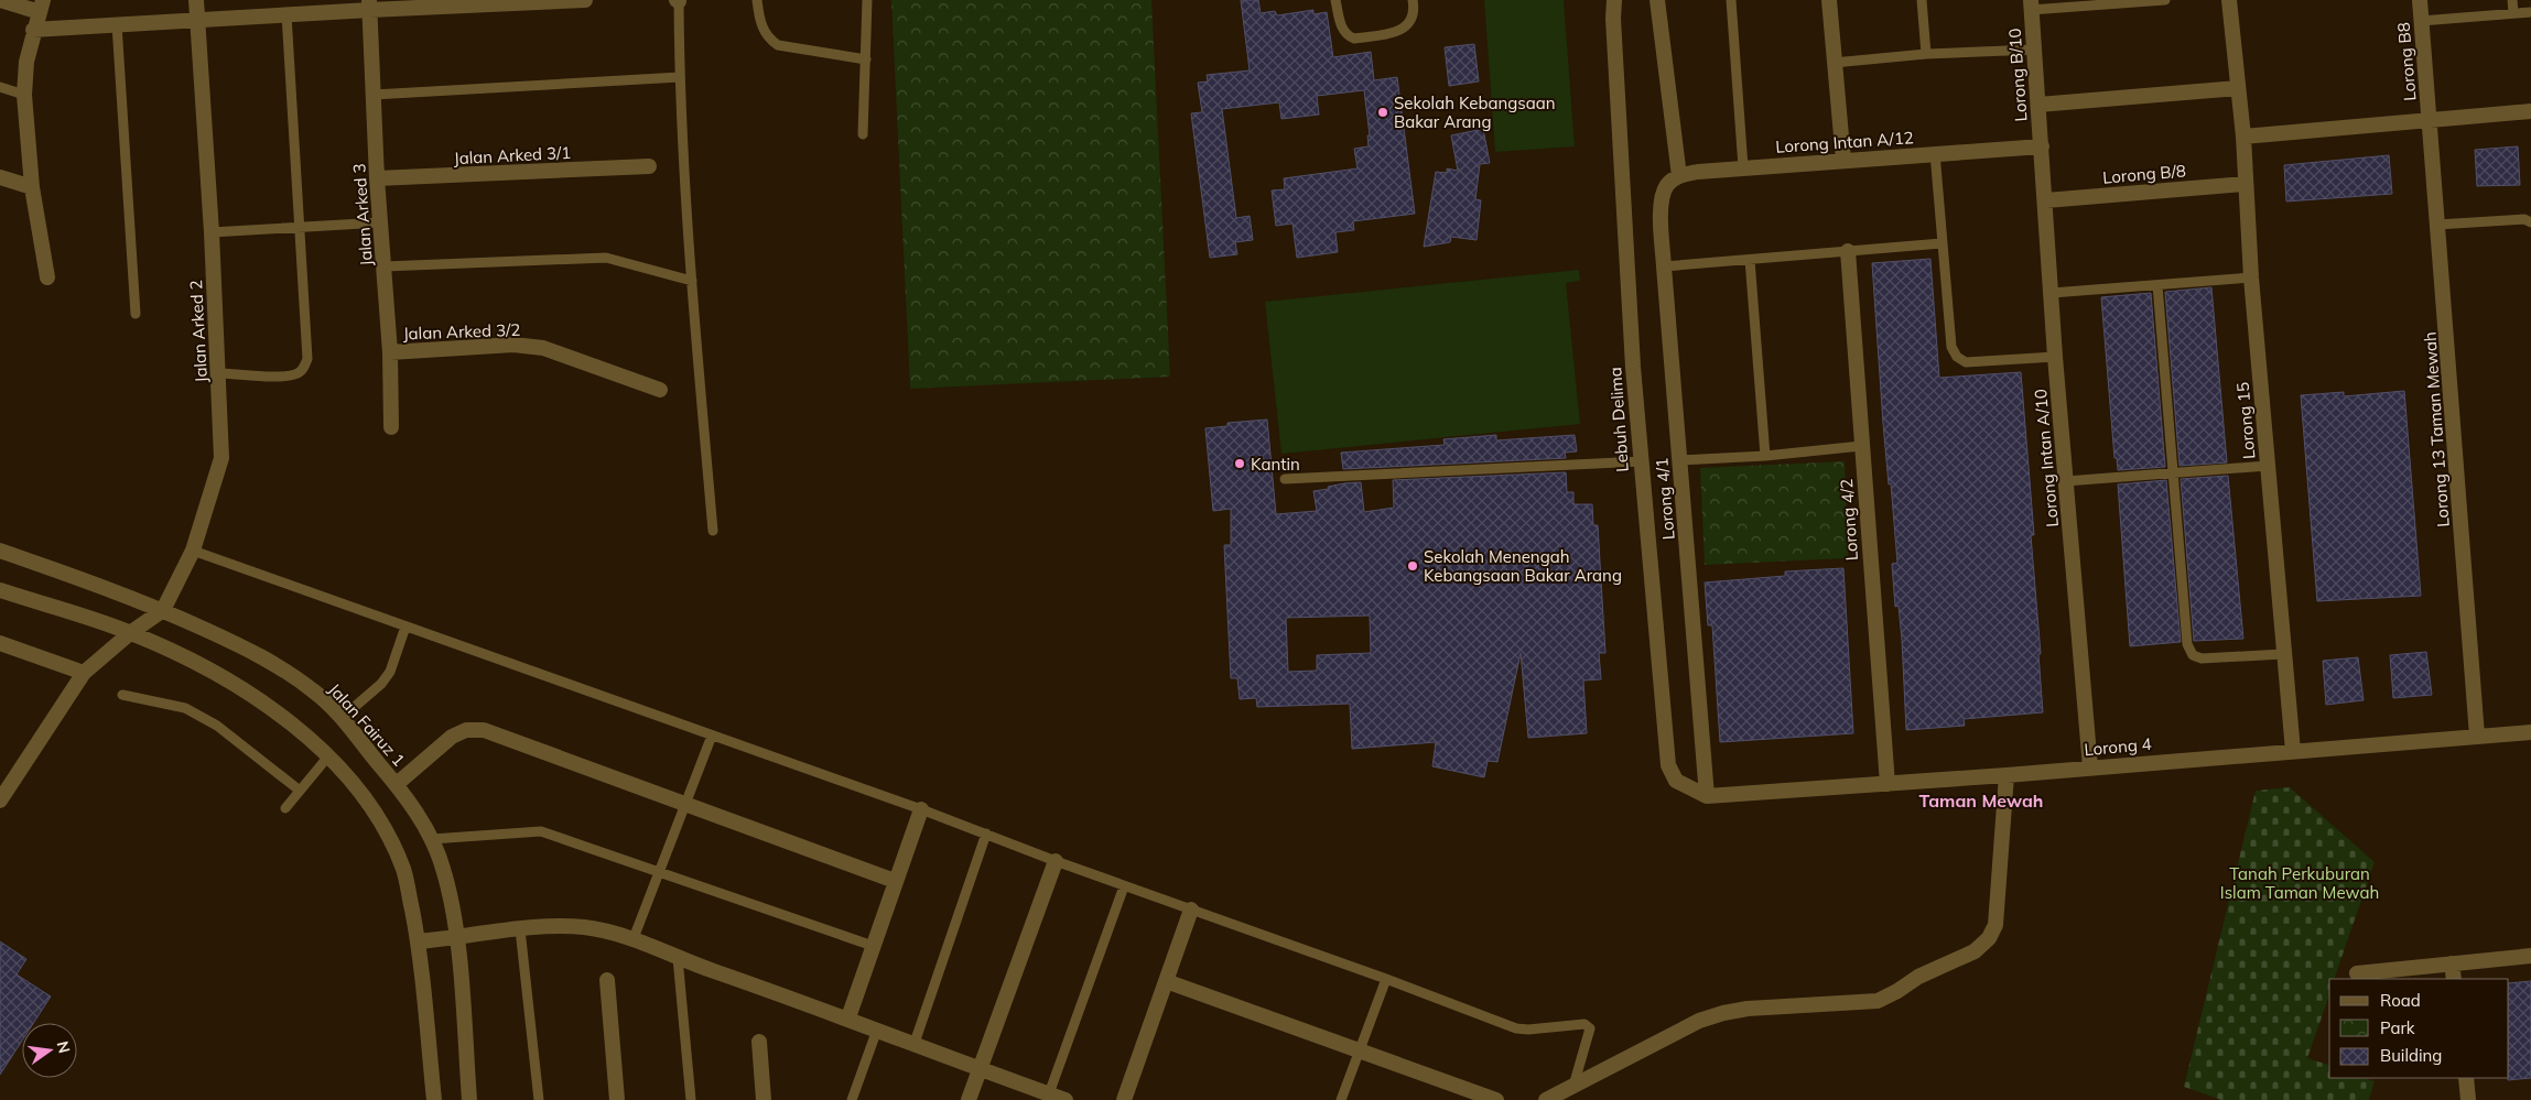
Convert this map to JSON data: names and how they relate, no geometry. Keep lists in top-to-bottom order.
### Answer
{
  "streets": {
    "street": [
      "Lorong B8",
      "Lorong B/10",
      "Lorong Intan A/12",
      "Jalan Arked 3/1",
      "Lorong B/8",
      "Jalan Arked 3",
      "Jalan Arked 2",
      "Jalan Arked 3/2",
      "Lebuh Delima",
      "Lorong 15",
      "Lorong 13 Taman Mewah",
      "Lorong Intan A/10",
      "Lorong 4/1",
      "Lorong 4/2",
      "Jalan Fairuz 1",
      "Lorong 4"
    ]
  },
  "crossings": [
    ["Lorong B8", "Lorong 13 Taman Mewah"],
    ["Lorong B/10", "Lorong Intan A/12"],
    ["Lorong B/10", "Lorong Intan A/10"],
    ["Lorong Intan A/12", "Lorong Intan A/10"],
    ["Lorong Intan A/12", "Lorong 4/1"],
    ["Jalan Arked 3/1", "Jalan Arked 3"],
    ["Lorong B/8", "Lorong 15"],
    ["Lorong B/8", "Lorong Intan A/10"],
    ["Jalan Arked 3", "Jalan Arked 3/2"],
    ["Jalan Arked 2", "Jalan Fairuz 1"],
    ["Lebuh Delima", "Lorong 4/1"],
    ["Lebuh Delima", "Lorong 4"],
    ["Lorong 15", "Lorong 4"],
    ["Lorong 13 Taman Mewah", "Lorong 4"],
    ["Lorong Intan A/10", "Lorong 4"],
    ["Lorong 4/1", "Lorong 4"],
    ["Lorong 4/2", "Lorong 4"]
  ],
  "districts": ["Taman Mewah"],
  "parks": ["Tanah Perkuburan Islam Taman Mewah"],
  "places": ["Sekolah Kebangsaan Bakar Arang", "Kantin", "Sekolah Menengah Kebangsaan Bakar Arang"],
  "legend": ["Road", "Park", "Building"],
  "north": "right"
}
